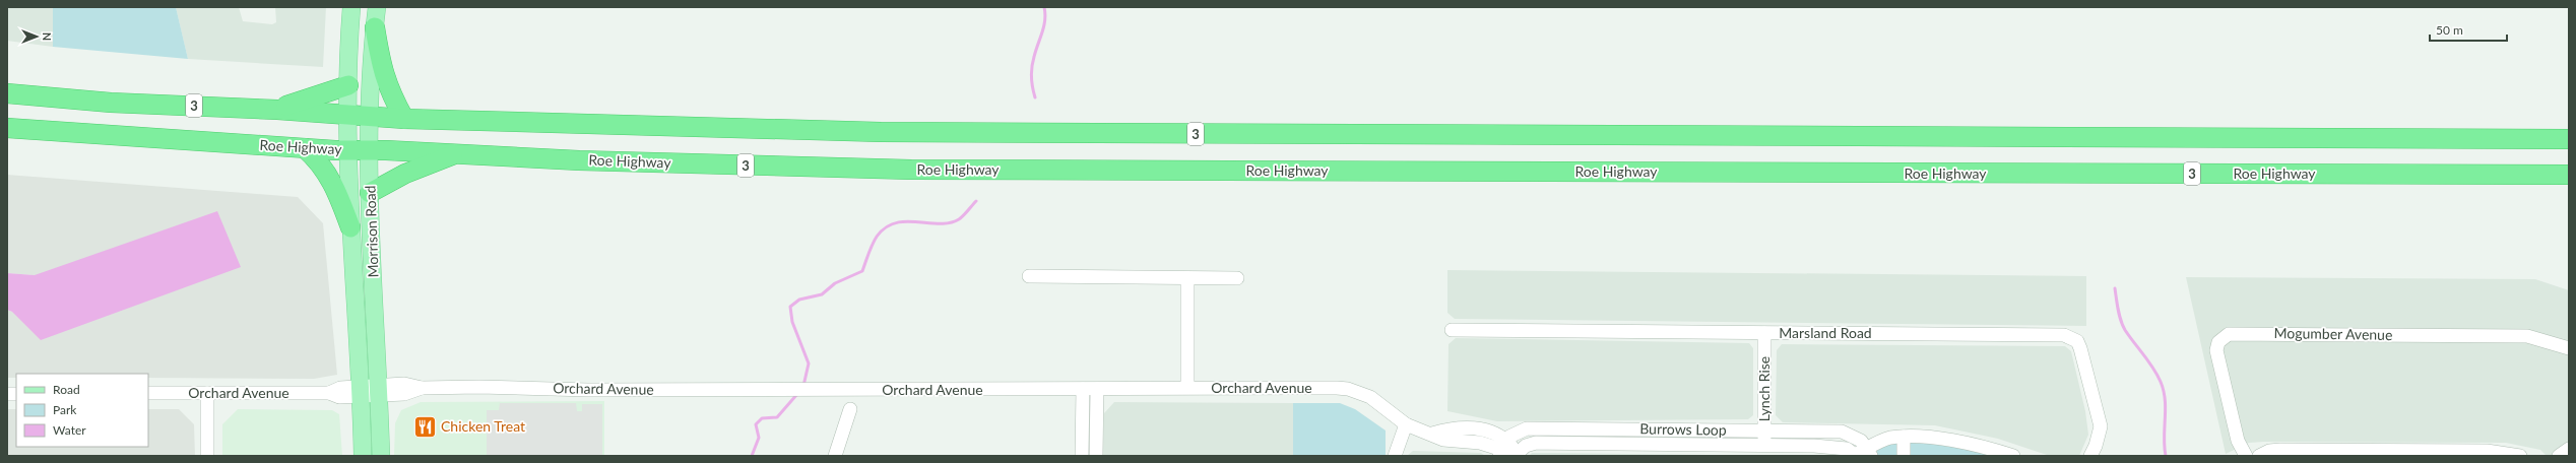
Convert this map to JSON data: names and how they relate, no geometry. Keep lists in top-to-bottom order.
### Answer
{
  "streets": {
    "highway": ["3", "Roe Highway"],
    "main road": ["Morrison Road"],
    "street": [
      "Marsland Road",
      "Mogumber Avenue",
      "Orchard Avenue",
      "Lynch Rise",
      "Burrows Loop"
    ]
  },
  "crossings": [
    ["3", "Morrison Road"],
    ["Roe Highway", "Morrison Road"],
    ["Morrison Road", "Orchard Avenue"],
    ["Marsland Road", "Lynch Rise"],
    ["Orchard Avenue", "Burrows Loop"],
    ["Lynch Rise", "Burrows Loop"]
  ],
  "places": {
    "restaurant": ["Chicken Treat"]
  },
  "legend": ["Road", "Park", "Water"],
  "scale_bar": "50 m",
  "north": "right"
}
